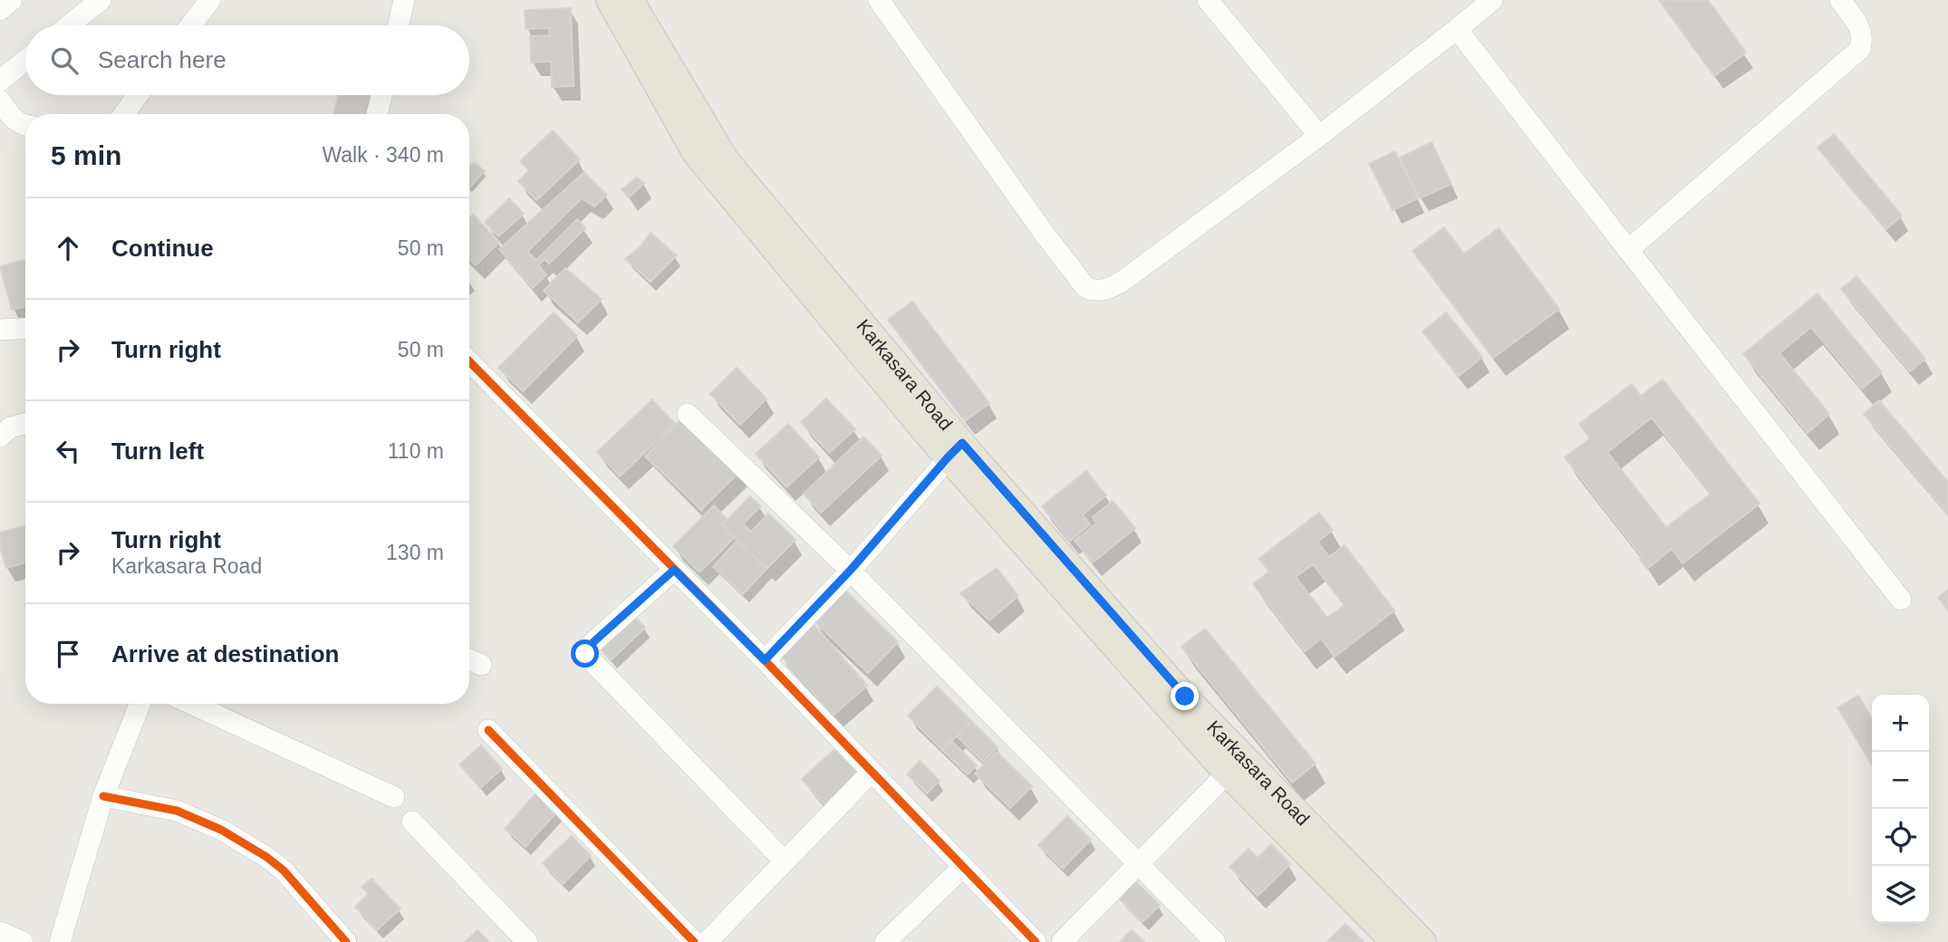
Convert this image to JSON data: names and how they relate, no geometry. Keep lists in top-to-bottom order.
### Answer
{
  "streets": {
    "main road": ["Karkasara Road"]
  },
  "page": {
    "search": "Search here",
    "heading": ["5 min", "Walk · 340 m"],
    "list": [
      ["Continue", "50 m"],
      ["Turn right", "50 m"],
      ["Turn left", "110 m"],
      ["Turn right", "Karkasara Road", "130 m"],
      "Arrive at destination"
    ],
    "map_buttons": ["+", "−"]
  }
}
